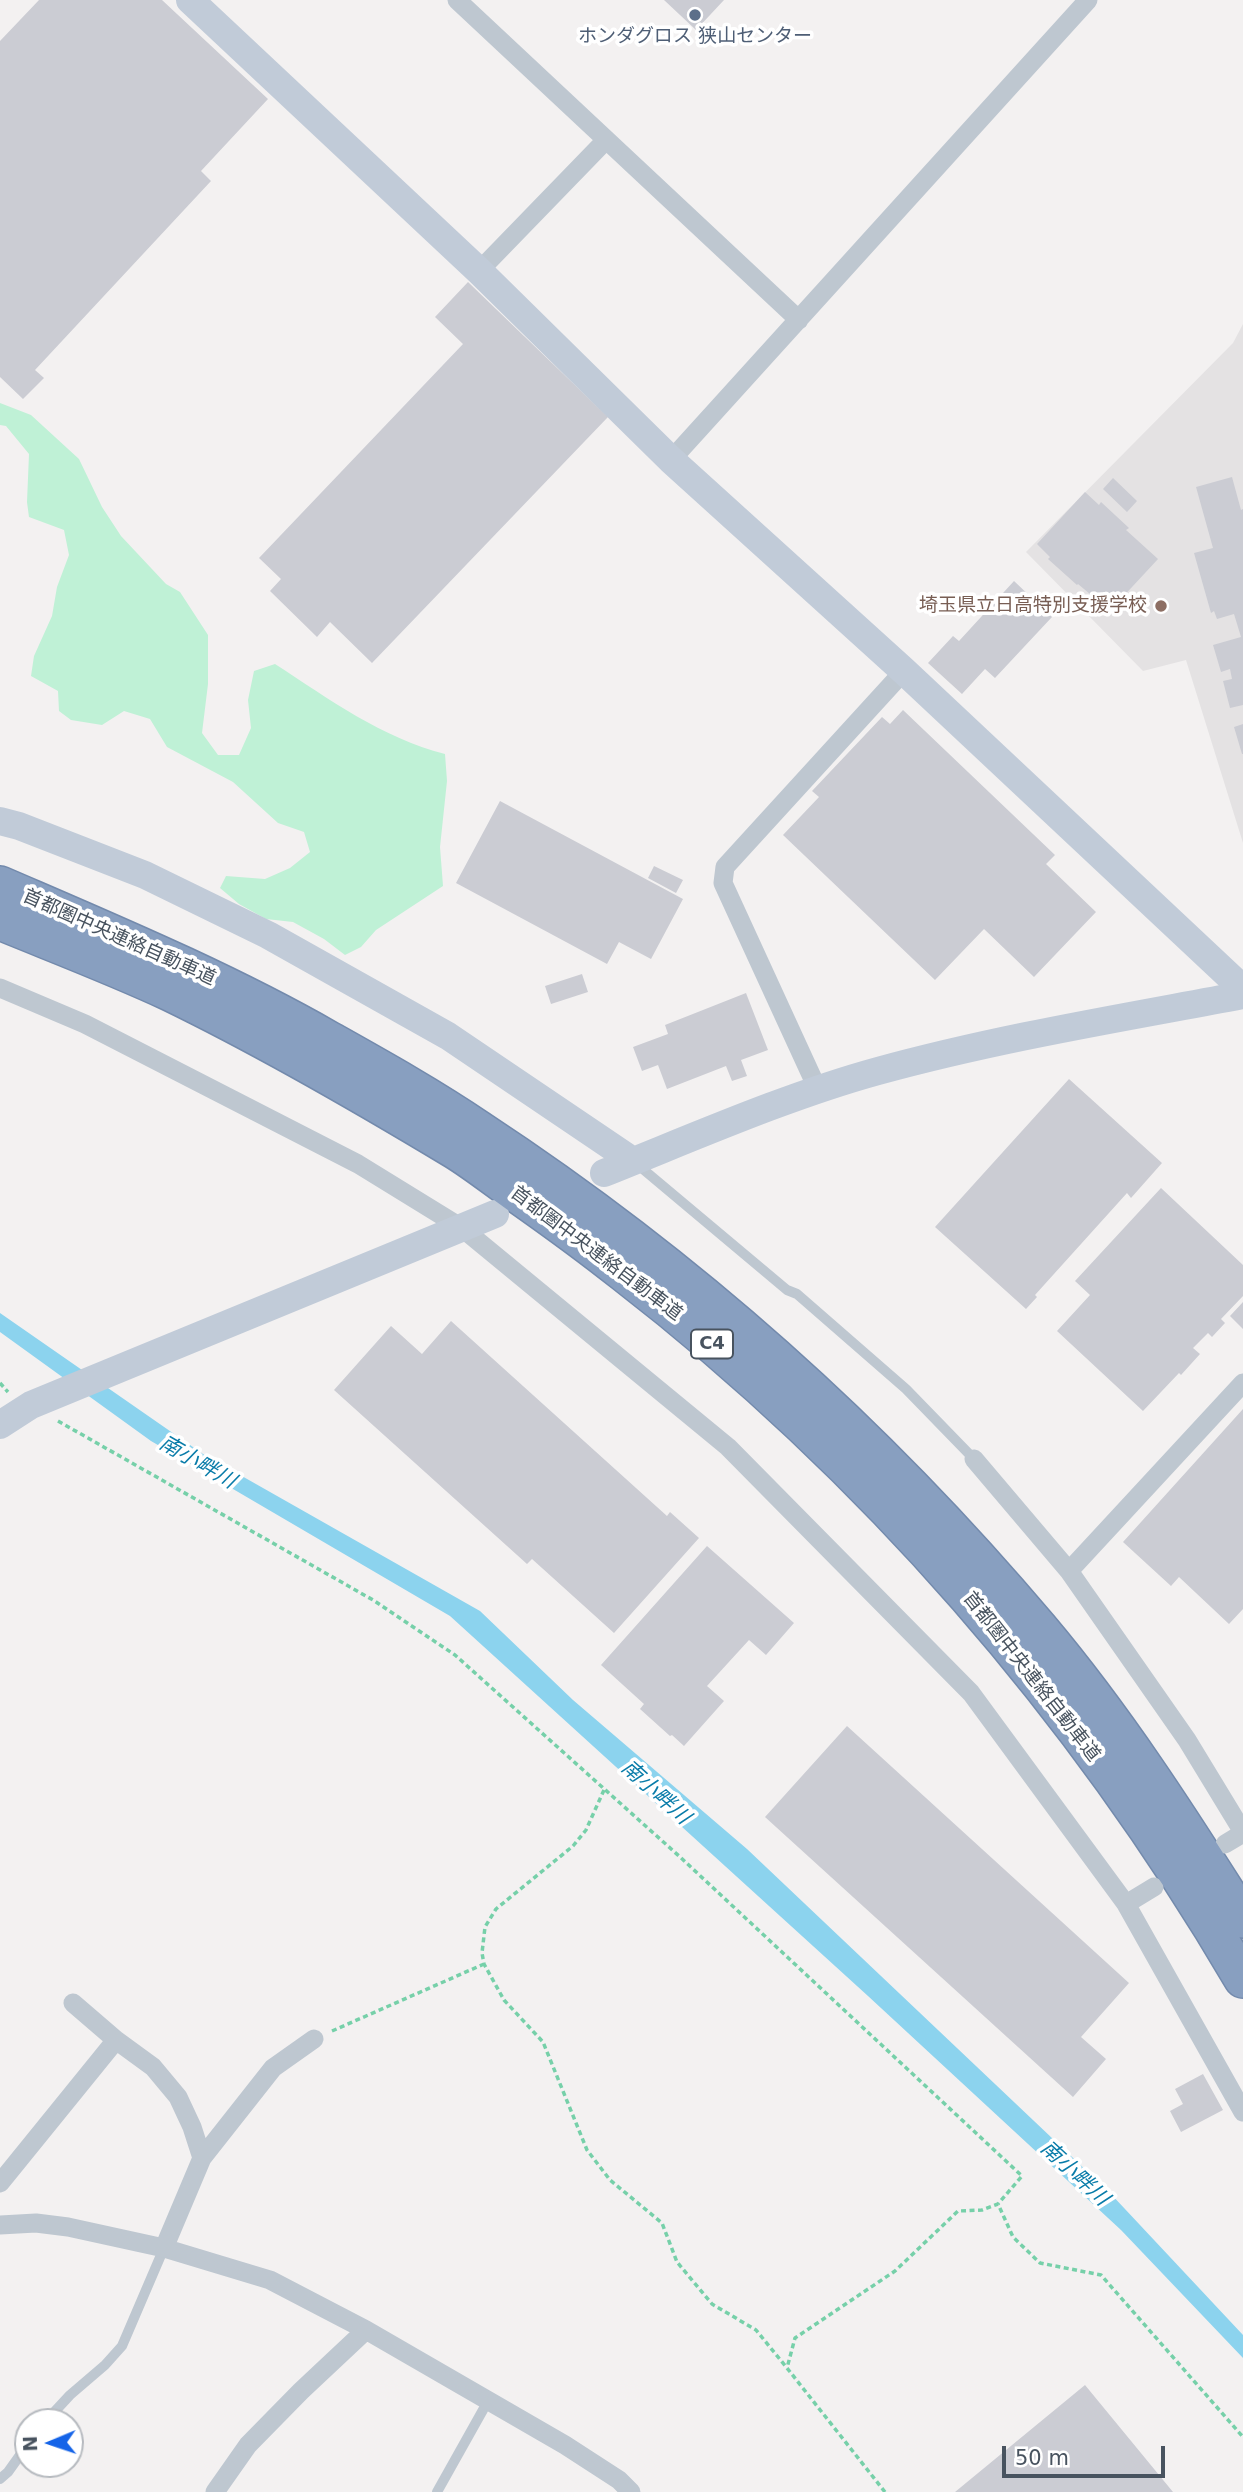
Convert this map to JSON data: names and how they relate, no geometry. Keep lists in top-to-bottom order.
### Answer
{
  "streets": {
    "highway": ["首都圏中央連絡自動車道", "C4"]
  },
  "water": ["南小畔川"],
  "places": ["ホンダグロス 狭山センター", "埼玉県立日高特別支援学校"],
  "scale_bar": "50 m",
  "north": "left"
}
